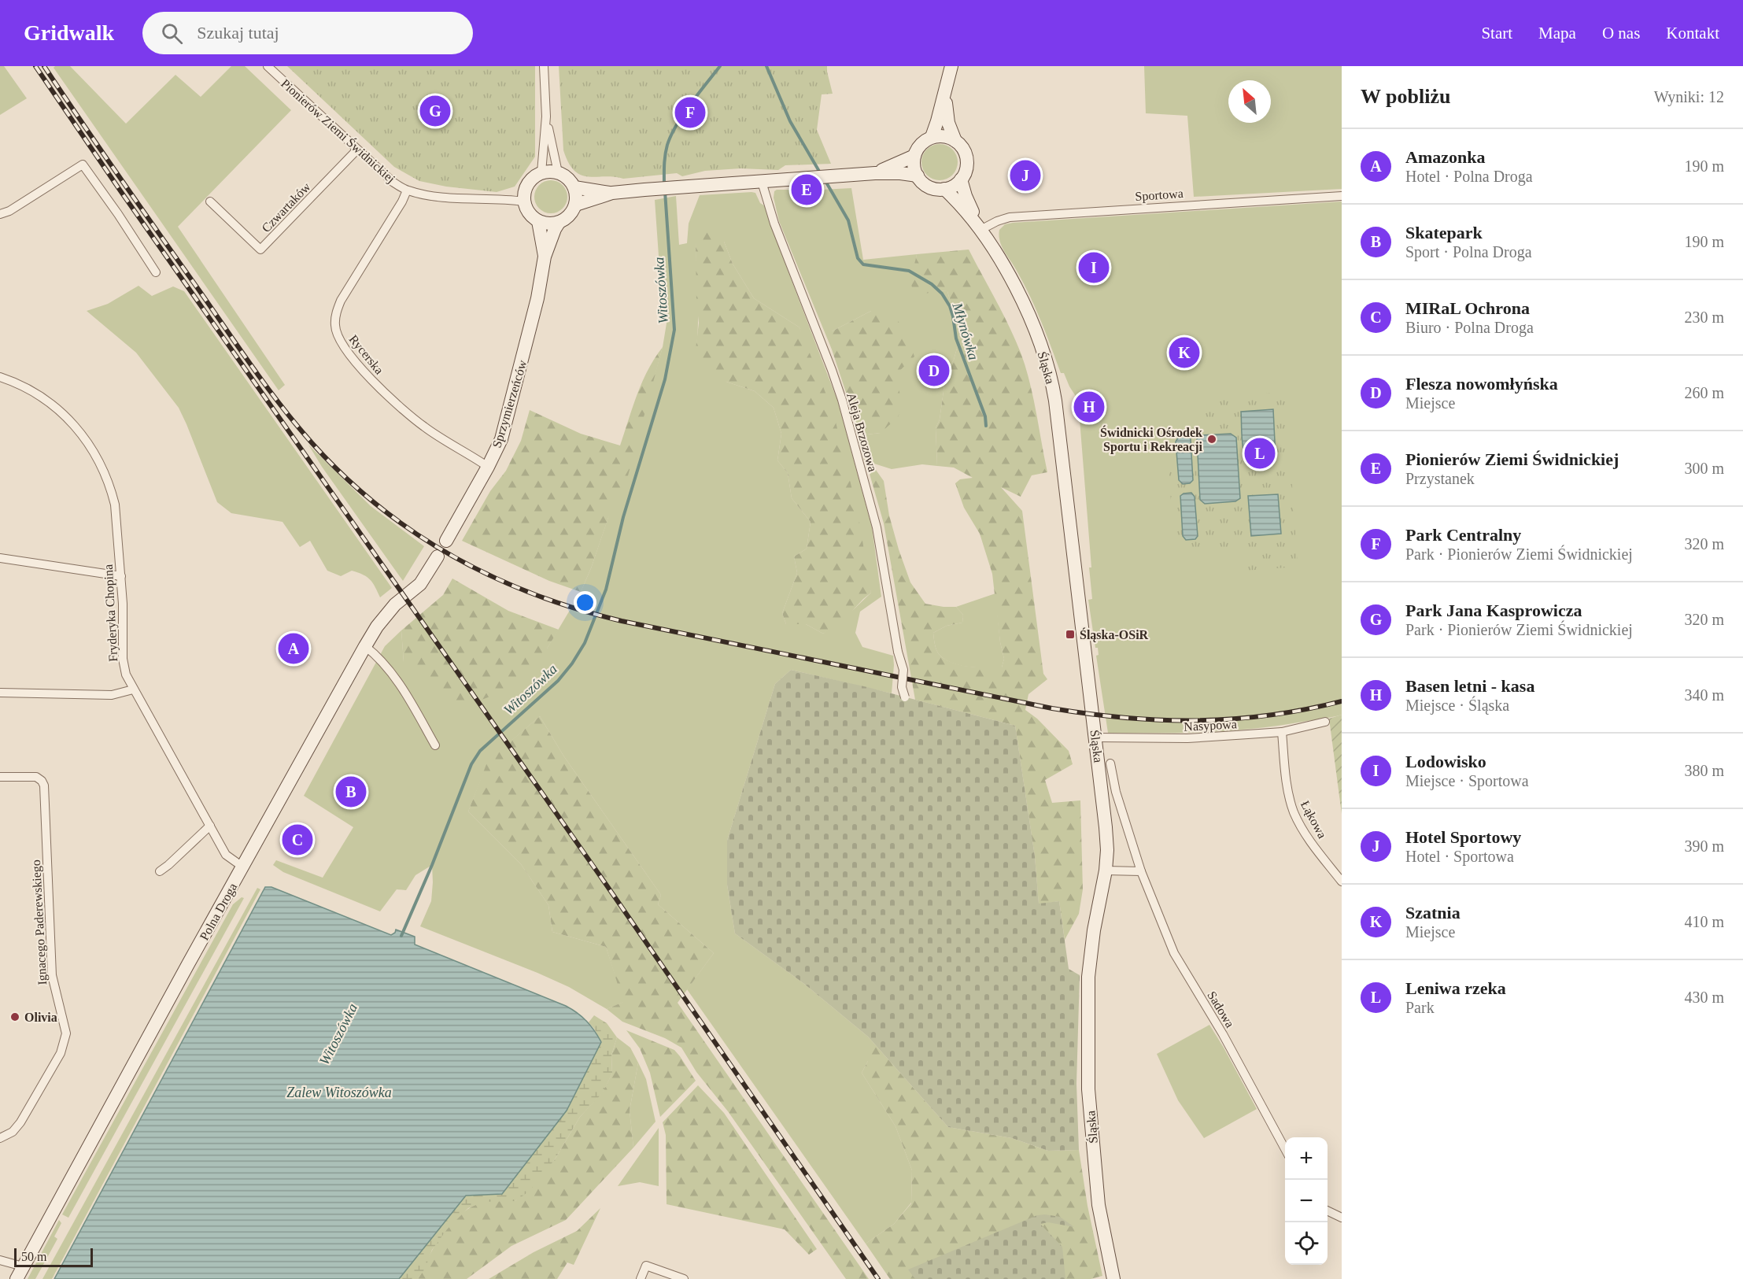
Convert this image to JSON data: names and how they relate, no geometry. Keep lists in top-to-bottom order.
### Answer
{
  "streets": {
    "street": [
      "Pionierów Ziemi Świdnickiej",
      "Sportowa",
      "Czwartaków",
      "Rycerska",
      "Śląska",
      "Sprzymierzeńców",
      "Aleja Brzozowa",
      "Fryderyka Chopina",
      "Nasypowa",
      "Łąkowa",
      "Polna Droga",
      "Ignacego Paderewskiego",
      "Sadowa"
    ]
  },
  "crossings": [
    ["Pionierów Ziemi Świdnickiej", "Czwartaków"],
    ["Pionierów Ziemi Świdnickiej", "Rycerska"],
    ["Pionierów Ziemi Świdnickiej", "Sprzymierzeńców"],
    ["Sportowa", "Śląska"],
    ["Rycerska", "Sprzymierzeńców"],
    ["Śląska", "Nasypowa"],
    ["Fryderyka Chopina", "Polna Droga"],
    ["Nasypowa", "Łąkowa"]
  ],
  "water": ["Witoszówka", "Młynówka", "Zalew Witoszówka"],
  "places": {
    "other": ["Świdnicki Ośrodek Sportu i Rekreacji", "Olivia"],
    "transit": ["Śląska-OSiR"]
  },
  "scale_bar": "50 m",
  "north": "top left",
  "page": {
    "header": "Gridwalk",
    "search": "Szukaj tutaj",
    "nav": [
      "Start",
      "Mapa",
      "O nas",
      "Kontakt"
    ],
    "heading": ["W pobliżu", "Wyniki: 12"],
    "pins": [
      "G",
      "F",
      "J",
      "E",
      "I",
      "K",
      "D",
      "H",
      "L",
      "A",
      "B",
      "C"
    ],
    "list": [
      {
        "mark": "A",
        "name": "Amazonka",
        "note": "Hotel · Polna Droga",
        "value": "190 m"
      },
      {
        "mark": "B",
        "name": "Skatepark",
        "note": "Sport · Polna Droga",
        "value": "190 m"
      },
      {
        "mark": "C",
        "name": "MIRaL Ochrona",
        "note": "Biuro · Polna Droga",
        "value": "230 m"
      },
      {
        "mark": "D",
        "name": "Flesza nowomłyńska",
        "note": "Miejsce",
        "value": "260 m"
      },
      {
        "mark": "E",
        "name": "Pionierów Ziemi Świdnickiej",
        "note": "Przystanek",
        "value": "300 m"
      },
      {
        "mark": "F",
        "name": "Park Centralny",
        "note": "Park · Pionierów Ziemi Świdnickiej",
        "value": "320 m"
      },
      {
        "mark": "G",
        "name": "Park Jana Kasprowicza",
        "note": "Park · Pionierów Ziemi Świdnickiej",
        "value": "320 m"
      },
      {
        "mark": "H",
        "name": "Basen letni - kasa",
        "note": "Miejsce · Śląska",
        "value": "340 m"
      },
      {
        "mark": "I",
        "name": "Lodowisko",
        "note": "Miejsce · Sportowa",
        "value": "380 m"
      },
      {
        "mark": "J",
        "name": "Hotel Sportowy",
        "note": "Hotel · Sportowa",
        "value": "390 m"
      },
      {
        "mark": "K",
        "name": "Szatnia",
        "note": "Miejsce",
        "value": "410 m"
      },
      {
        "mark": "L",
        "name": "Leniwa rzeka",
        "note": "Park",
        "value": "430 m"
      }
    ],
    "map_buttons": ["+", "−"],
    "scale": "50 m"
  }
}
